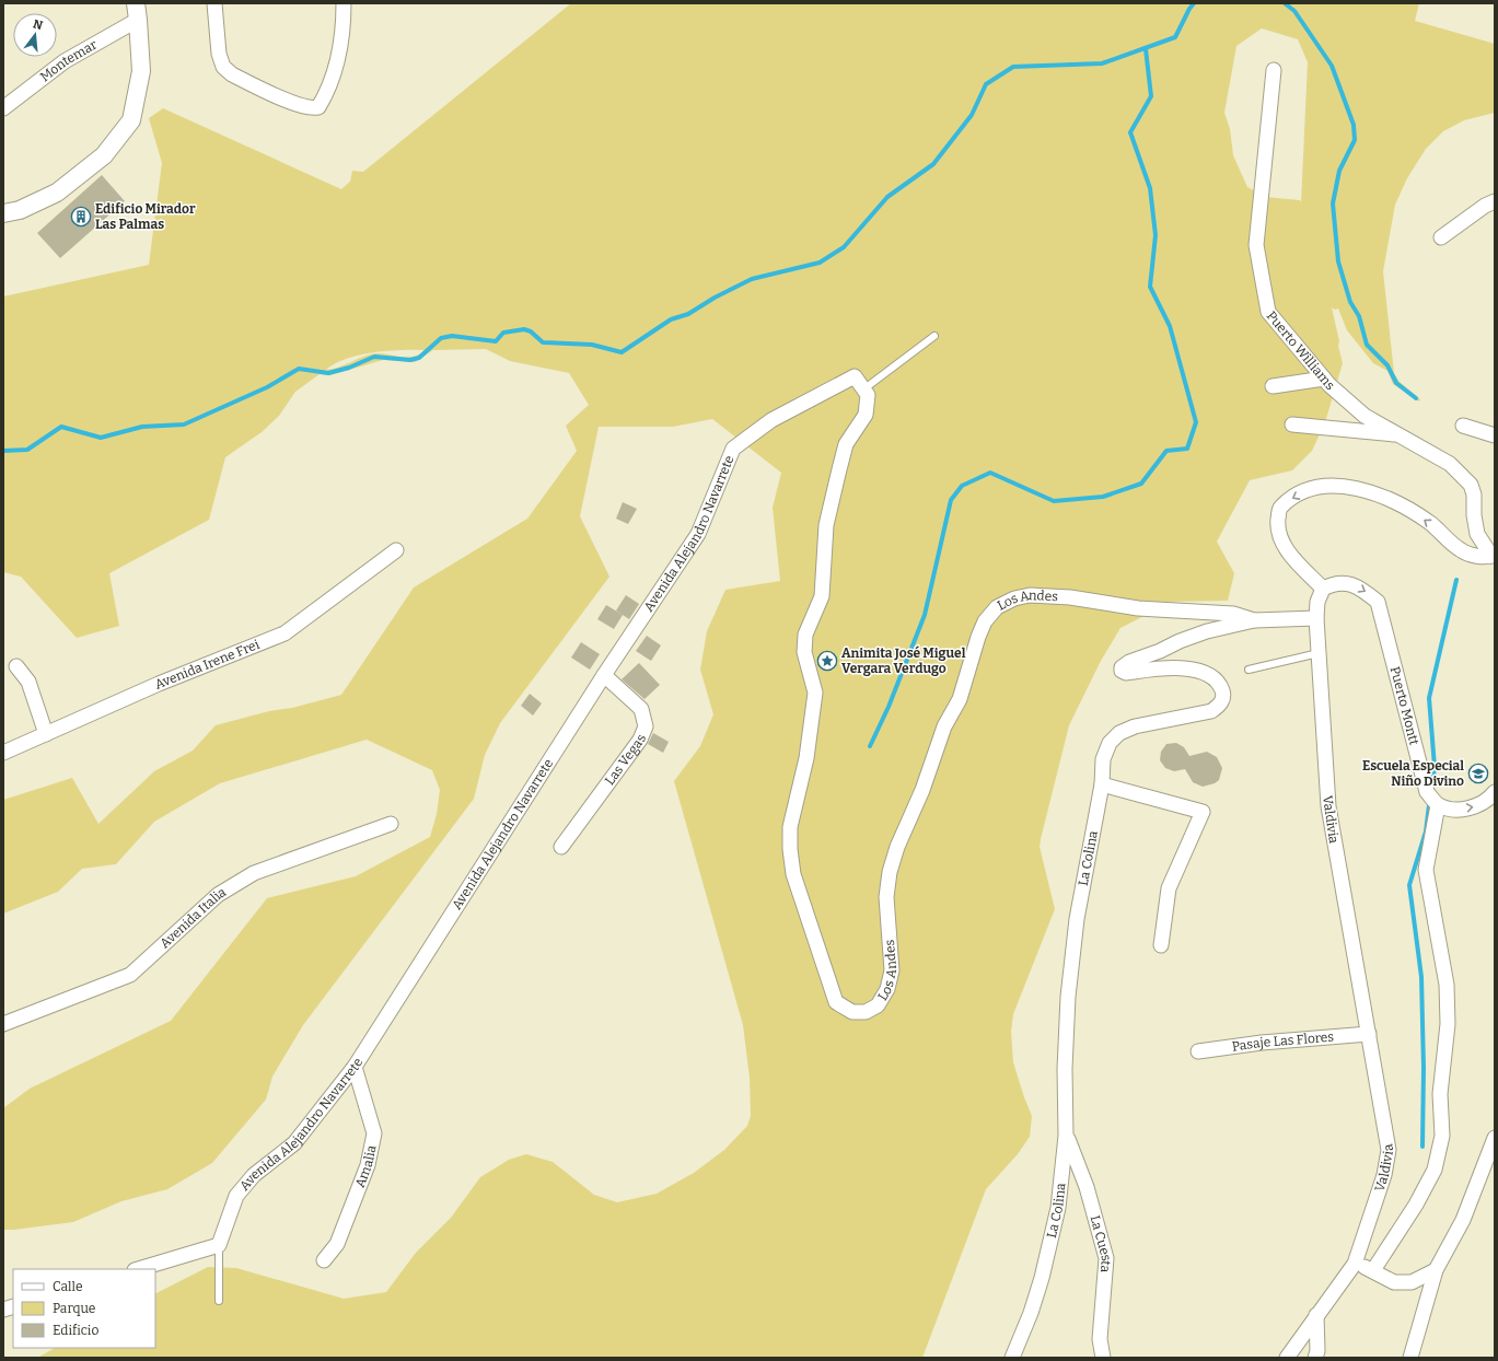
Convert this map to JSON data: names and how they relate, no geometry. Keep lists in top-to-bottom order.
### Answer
{
  "streets": {
    "street": [
      "Montemar",
      "Puerto Williams",
      "Avenida Alejandro Navarrete",
      "Los Andes",
      "Avenida Irene Frei",
      "Puerto Montt",
      "Las Vegas",
      "Valdivia",
      "La Colina",
      "Avenida Italia",
      "Pasaje Las Flores",
      "Amalia",
      "La Cuesta"
    ]
  },
  "crossings": [
    ["Avenida Alejandro Navarrete", "Los Andes"],
    ["Avenida Alejandro Navarrete", "Las Vegas"],
    ["Avenida Alejandro Navarrete", "Amalia"],
    ["Los Andes", "Valdivia"],
    ["Los Andes", "La Colina"],
    ["Puerto Montt", "Valdivia"],
    ["Valdivia", "Pasaje Las Flores"],
    ["La Colina", "La Cuesta"]
  ],
  "one_way": ["Puerto Montt"],
  "places": {
    "building": ["Edificio Mirador Las Palmas"],
    "place": ["Animita José Miguel Vergara Verdugo"],
    "school or university": ["Escuela Especial Niño Divino"]
  },
  "legend": ["Calle", "Parque", "Edificio"],
  "north": "top"
}
